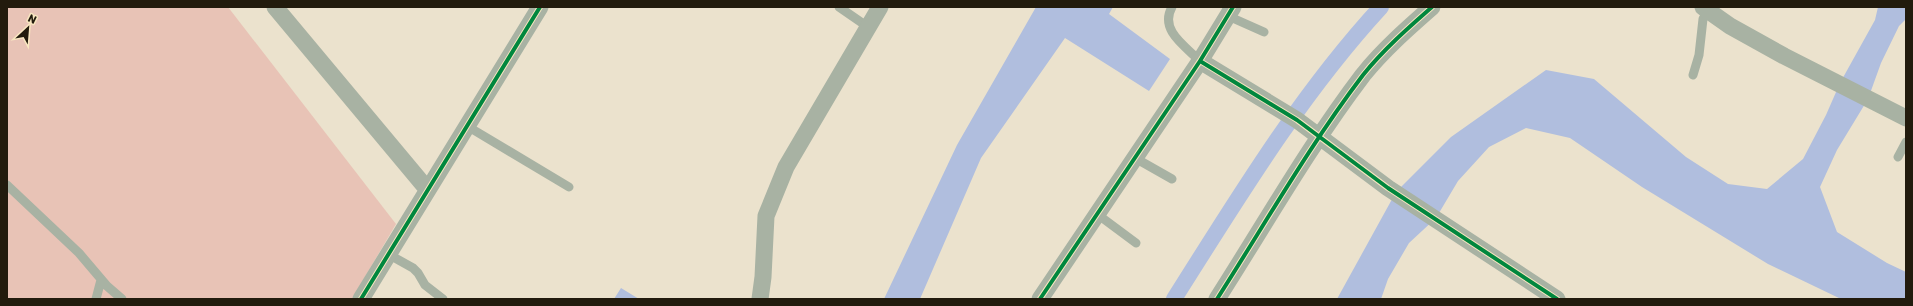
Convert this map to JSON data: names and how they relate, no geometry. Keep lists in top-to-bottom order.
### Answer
{
  "north": "top right"
}
